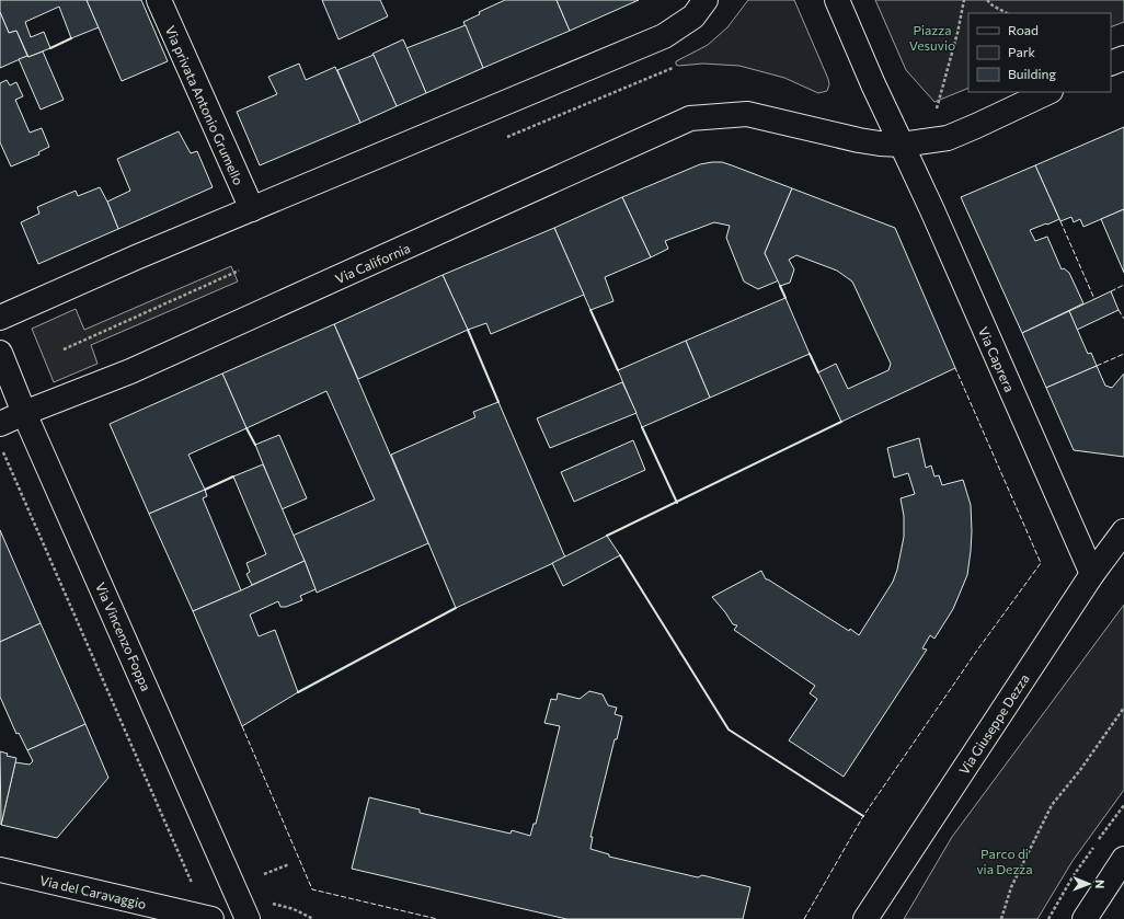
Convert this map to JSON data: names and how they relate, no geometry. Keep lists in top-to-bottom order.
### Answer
{
  "streets": {
    "street": [
      "Via privata Antonio Grumello",
      "Via California",
      "Via Caprera",
      "Via Vincenzo Foppa",
      "Via Giuseppe Dezza",
      "Via del Caravaggio"
    ]
  },
  "crossings": [
    ["Via California", "Via Caprera"],
    ["Via California", "Via Vincenzo Foppa"],
    ["Via Caprera", "Via Giuseppe Dezza"]
  ],
  "parks": ["Piazza Vesuvio", "Parco di via Dezza"],
  "legend": ["Road", "Park", "Building"],
  "north": "right"
}
